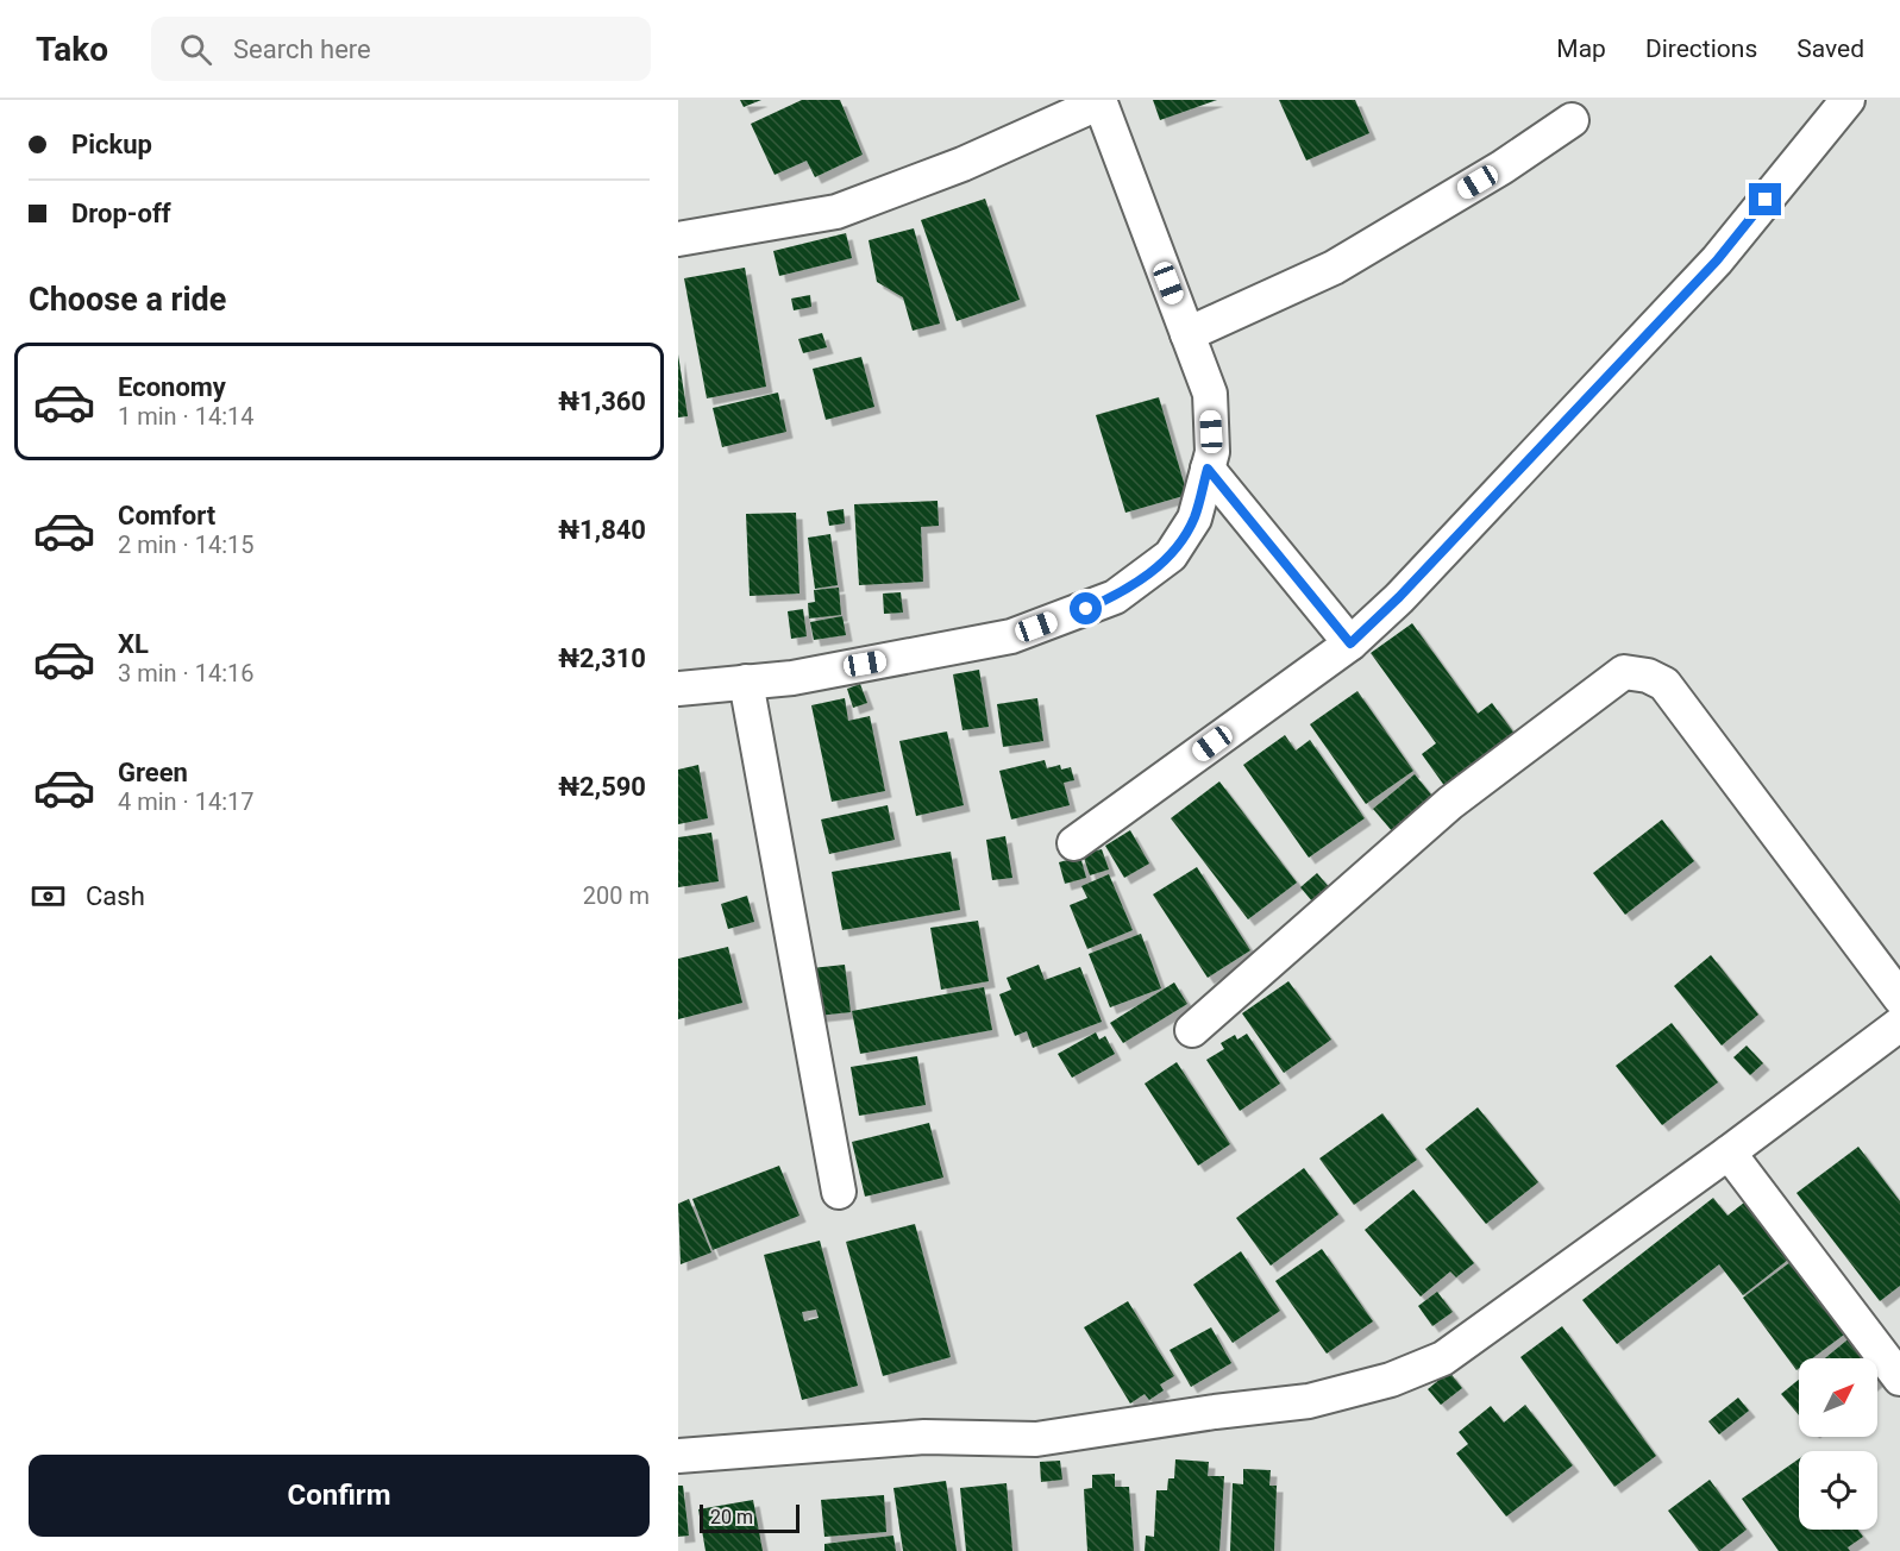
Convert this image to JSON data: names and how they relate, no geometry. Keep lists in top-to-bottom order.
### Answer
{
  "scale_bar": "20 m",
  "north": "top right",
  "page": {
    "header": "Tako",
    "search": "Search here",
    "nav": ["Map", "Directions", "Saved"],
    "banner": ["Pickup", "Drop-off"],
    "heading": "Choose a ride",
    "list": [
      {
        "name": "Economy",
        "note": "1 min · 14:14",
        "value": "₦1,360"
      },
      {
        "name": "Comfort",
        "note": "2 min · 14:15",
        "value": "₦1,840"
      },
      {
        "name": "XL",
        "note": "3 min · 14:16",
        "value": "₦2,310"
      },
      {
        "name": "Green",
        "note": "4 min · 14:17",
        "value": "₦2,590"
      }
    ],
    "pay": ["Cash", "200 m"],
    "buttons": "Confirm",
    "scale": "20 m"
  }
}
